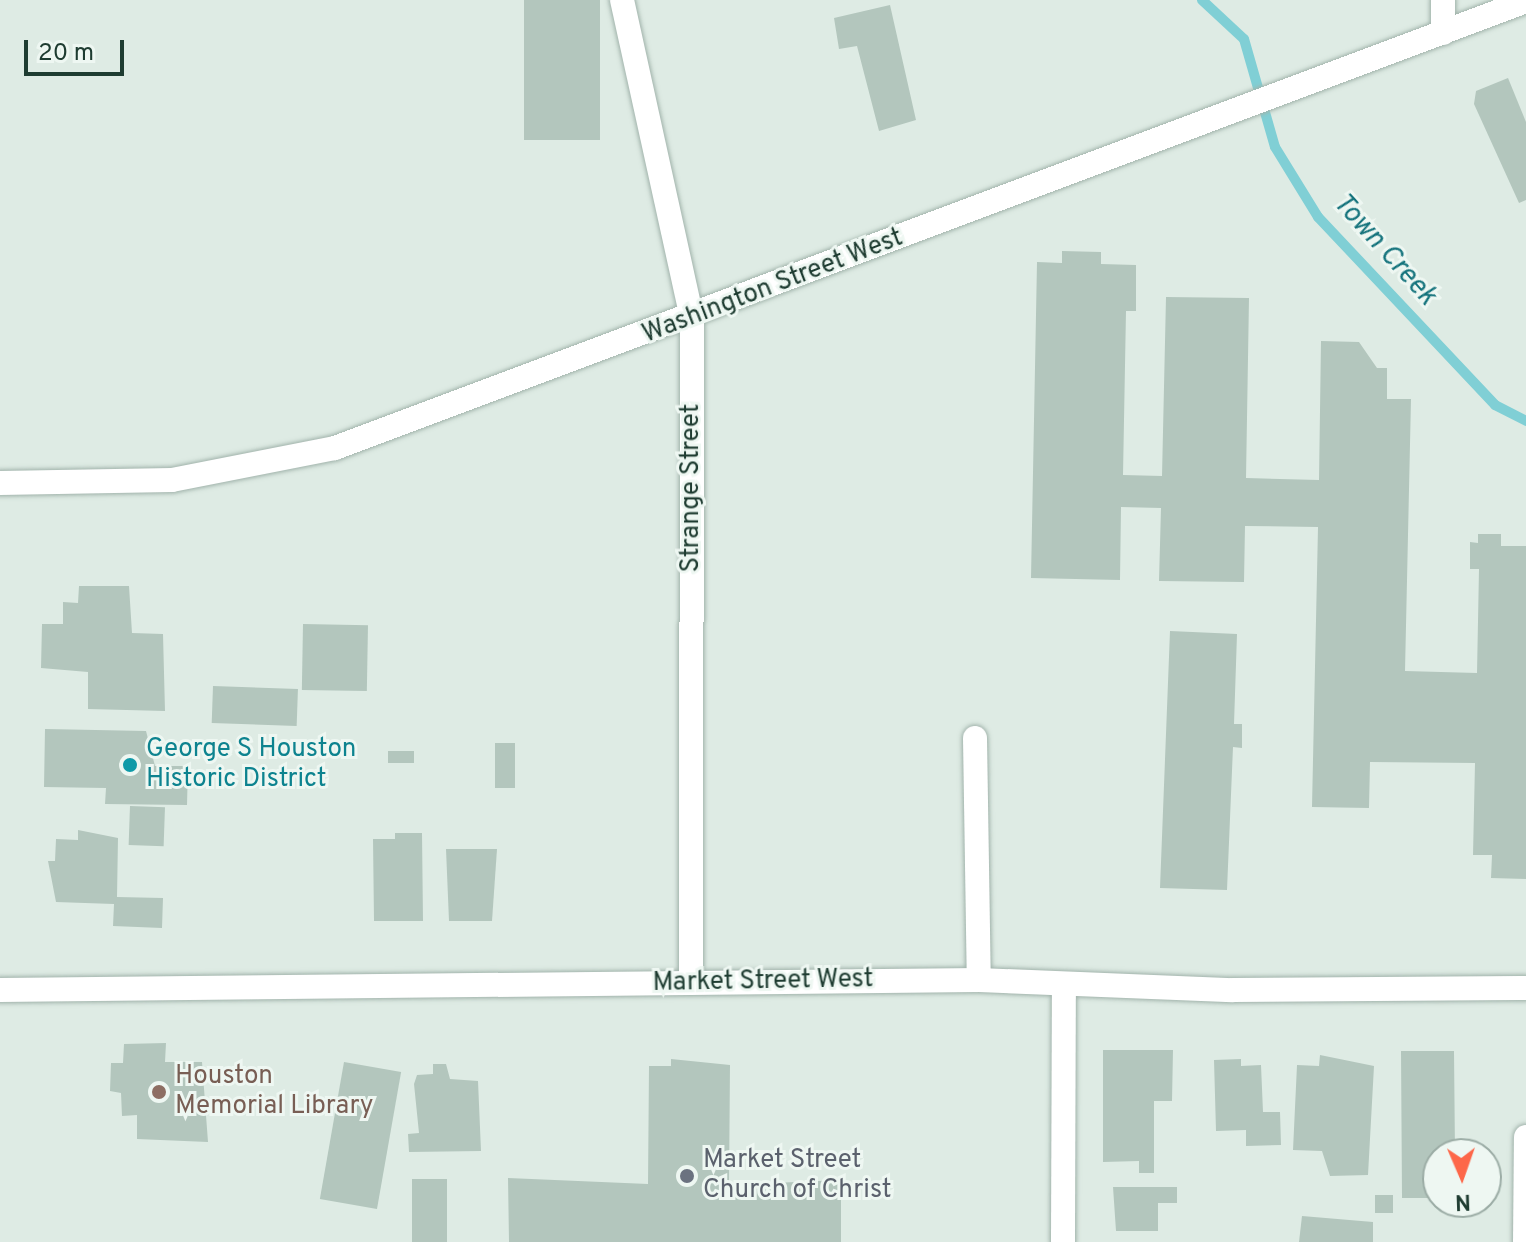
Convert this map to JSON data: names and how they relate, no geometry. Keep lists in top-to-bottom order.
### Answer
{
  "streets": {
    "street": ["Washington Street West", "Strange Street", "Market Street West"]
  },
  "crossings": [
    ["Washington Street West", "Strange Street"],
    ["Strange Street", "Market Street West"]
  ],
  "water": ["Town Creek"],
  "places": ["George S Houston Historic District", "Houston Memorial Library", "Market Street Church of Christ"],
  "scale_bar": "20 m",
  "north": "bottom"
}
